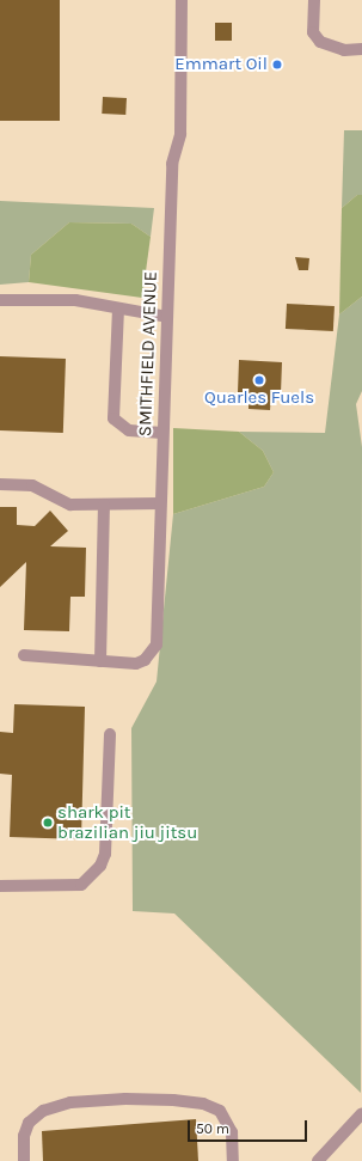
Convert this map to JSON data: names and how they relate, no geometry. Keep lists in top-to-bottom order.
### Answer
{
  "streets": {
    "street": ["SMITHFIELD AVENUE"]
  },
  "places": ["Emmart Oil", "Quarles Fuels", "shark pit brazilian jiu jitsu"],
  "scale_bar": "50 m"
}
